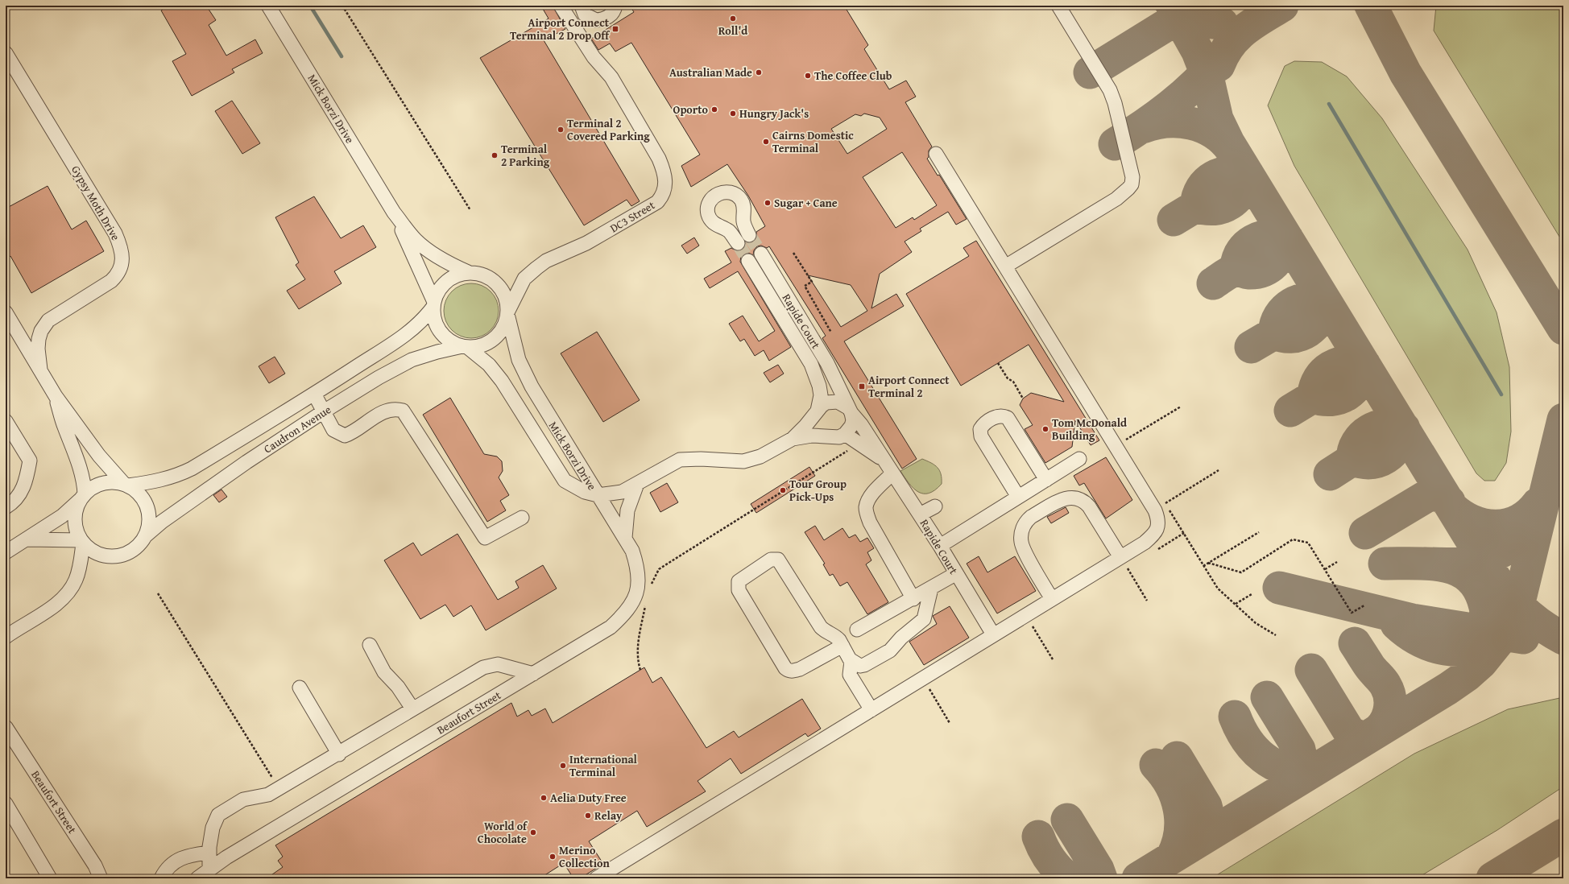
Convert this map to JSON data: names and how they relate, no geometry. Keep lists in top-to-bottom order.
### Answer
{
  "streets": {
    "street": [
      "Mick Borzi Drive",
      "Gypsy Moth Drive",
      "DC3 Street",
      "Rapide Court",
      "Caudron Avenue",
      "Beaufort Street"
    ]
  },
  "crossings": [
    ["Mick Borzi Drive", "DC3 Street"],
    ["Mick Borzi Drive", "Caudron Avenue"],
    ["Mick Borzi Drive", "Beaufort Street"],
    ["Gypsy Moth Drive", "Caudron Avenue"],
    ["DC3 Street", "Caudron Avenue"]
  ],
  "places": {
    "other": [
      "Roll'd",
      "Australian Made",
      "The Coffee Club",
      "Oporto",
      "Hungry Jack's",
      "Terminal 2 Covered Parking",
      "Cairns Domestic Terminal",
      "Terminal 2 Parking",
      "Sugar + Cane",
      "Tom McDonald Building",
      "Tour Group Pick-Ups",
      "International Terminal",
      "Aelia Duty Free",
      "Relay",
      "World of Chocolate",
      "Merino Collection"
    ],
    "transit": ["Airport Connect Terminal 2 Drop Off", "Airport Connect Terminal 2"]
  }
}
